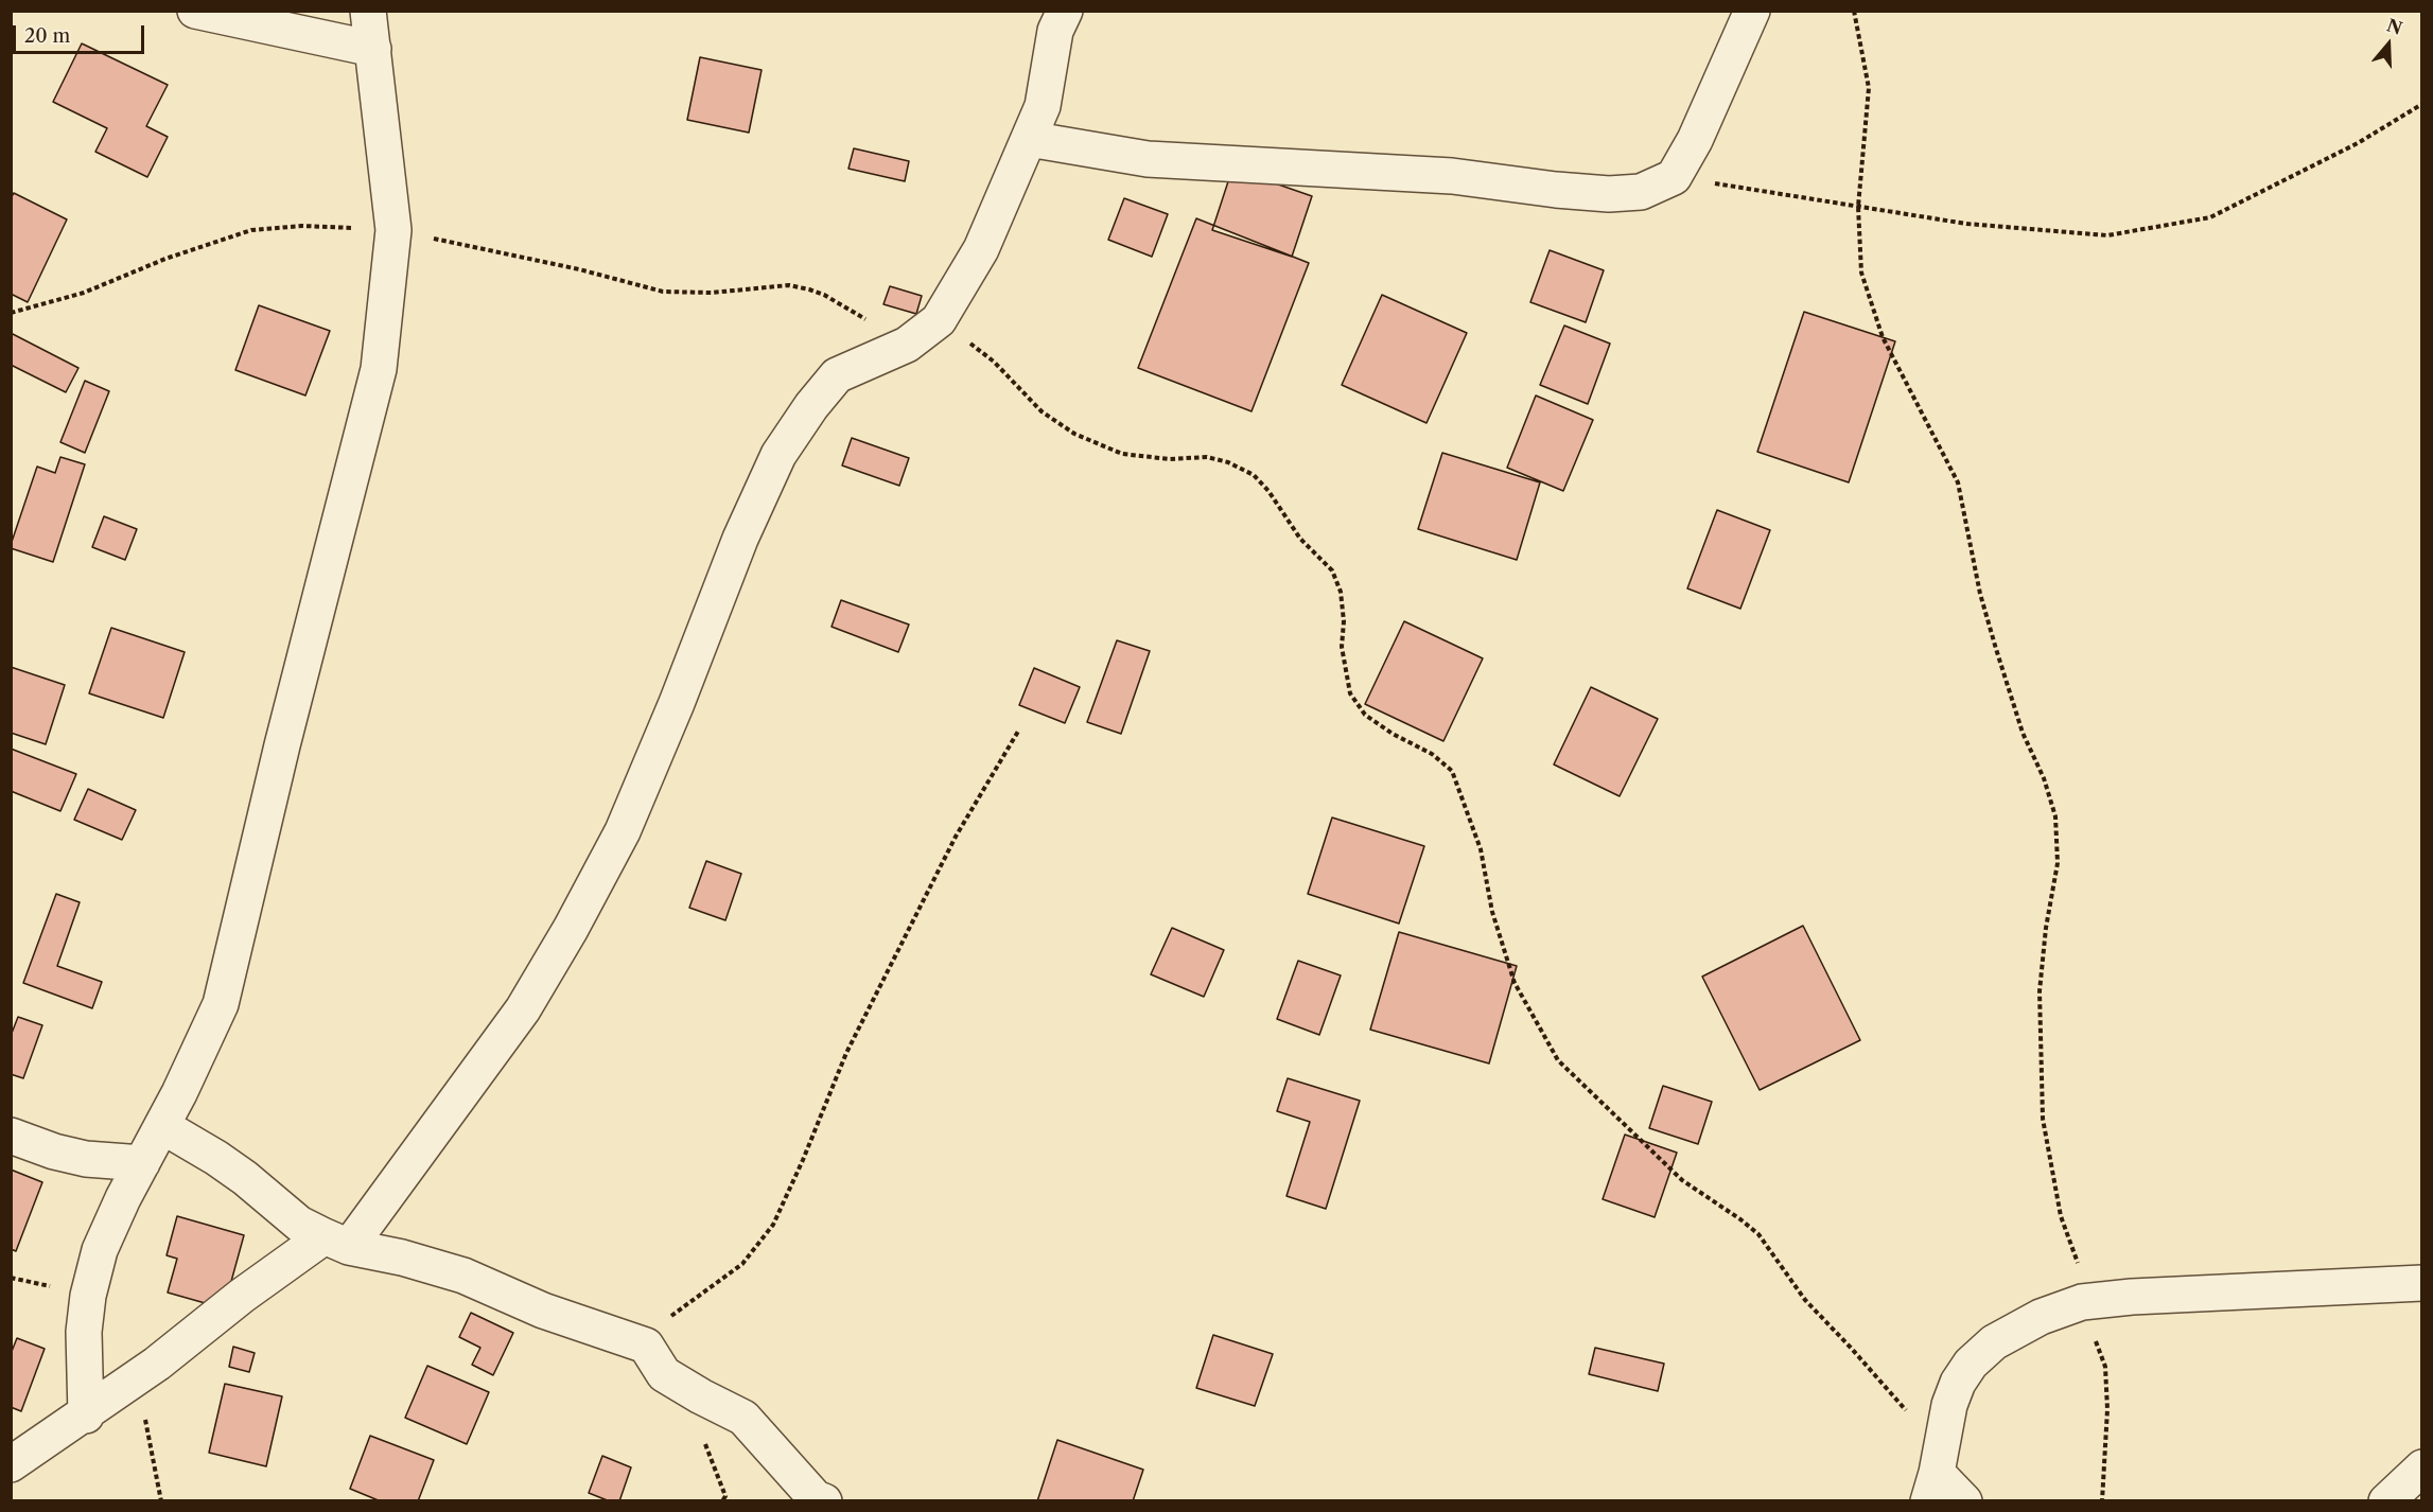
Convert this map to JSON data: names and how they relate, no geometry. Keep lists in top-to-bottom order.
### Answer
{
  "scale_bar": "20 m",
  "north": "top"
}
